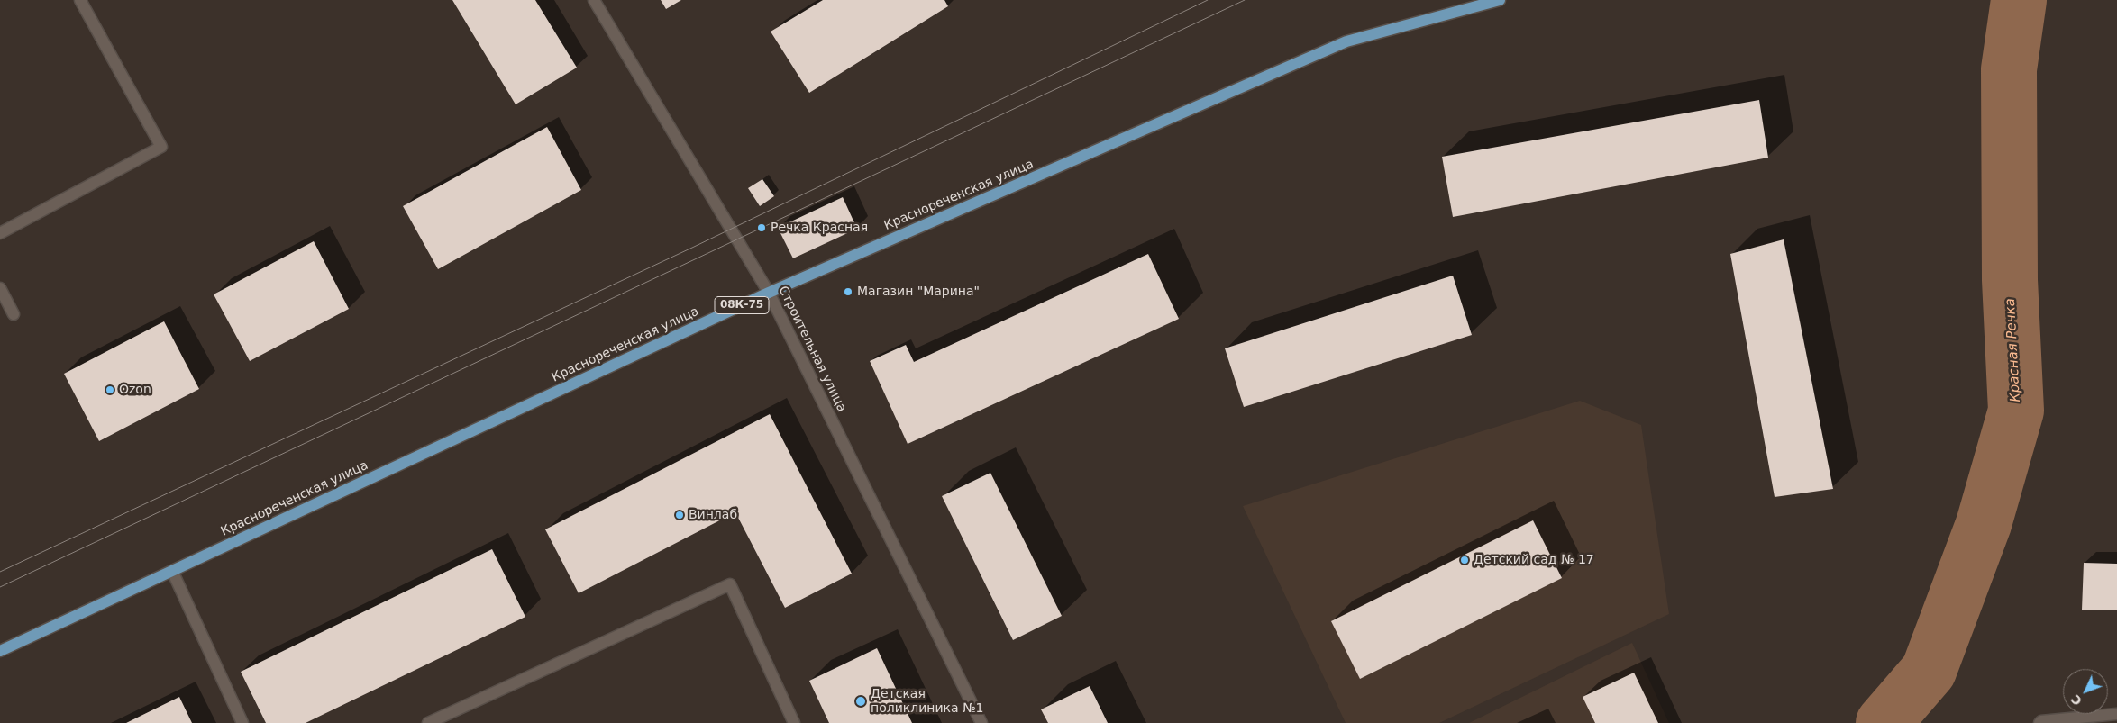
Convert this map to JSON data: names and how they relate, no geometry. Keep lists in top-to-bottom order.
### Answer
{
  "streets": {
    "main road": ["Краснореченская улица", "08К-75"],
    "street": ["Строительная улица"]
  },
  "crossings": [
    ["Краснореченская улица", "Строительная улица"]
  ],
  "water": ["Красная Речка"],
  "places": [
    "Речка Красная",
    "Магазин \"Марина\"",
    "Ozon",
    "Винлаб",
    "Детский сад № 17",
    "Детская поликлиника №1"
  ],
  "north": "bottom left"
}
